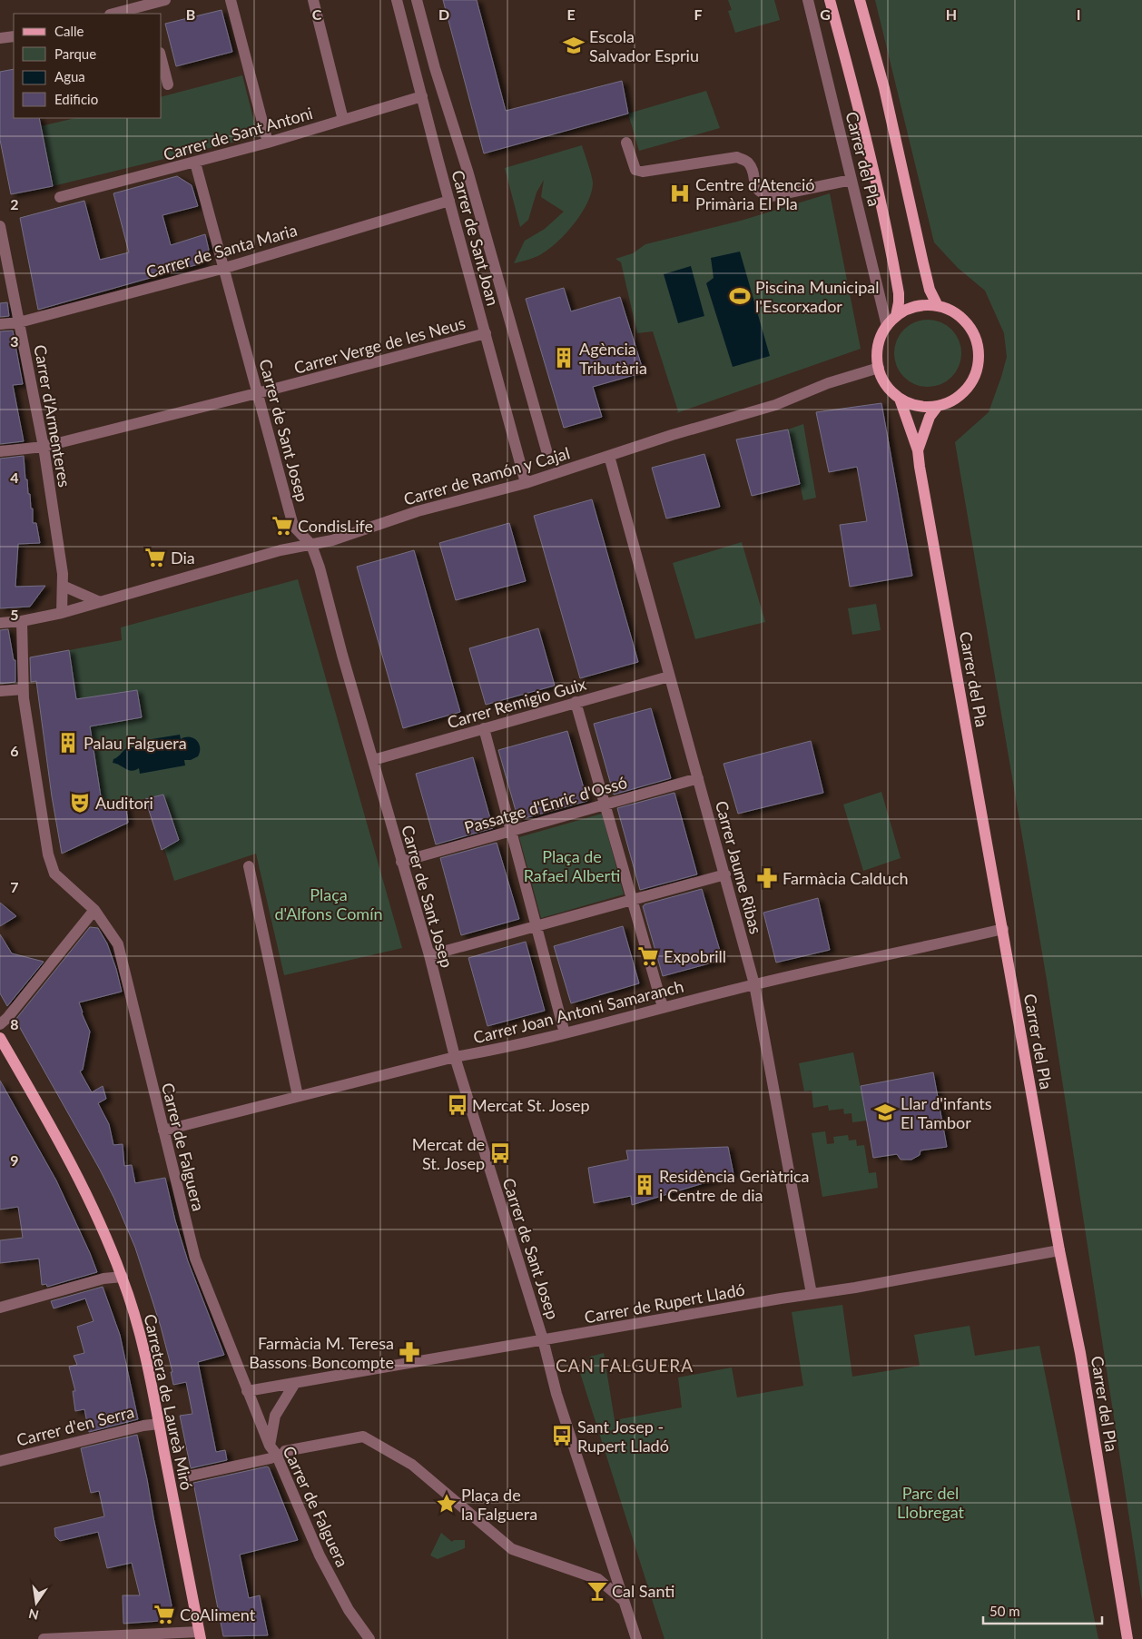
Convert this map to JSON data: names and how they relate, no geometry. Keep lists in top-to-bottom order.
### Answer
{
  "streets": {
    "main road": ["Carrer del Pla", "Carretera de Laureà Miró"],
    "street": [
      "Carrer de Sant Antoni",
      "Carrer de Sant Joan",
      "Carrer de Santa Maria",
      "Carrer Verge de les Neus",
      "Carrer d'Armenteres",
      "Carrer de Sant Josep",
      "Carrer de Ramón y Cajal",
      "Carrer Remigio Guix",
      "Passatge d'Enric d'Ossó",
      "Carrer Jaume Ribas",
      "Carrer Joan Antoni Samaranch",
      "Carrer de Falguera",
      "Carrer de Rupert Lladó",
      "Carrer d'en Serra"
    ]
  },
  "crossings": [
    ["Carrer de Sant Antoni", "Carrer de Sant Joan"],
    ["Carrer de Sant Antoni", "Carrer de Sant Josep"],
    ["Carrer del Pla", "Carrer de Ramón y Cajal"],
    ["Carrer del Pla", "Carrer Joan Antoni Samaranch"],
    ["Carrer del Pla", "Carrer de Rupert Lladó"],
    ["Carrer de Sant Joan", "Carrer de Santa Maria"],
    ["Carrer de Sant Joan", "Carrer Verge de les Neus"],
    ["Carrer de Sant Joan", "Carrer de Ramón y Cajal"],
    ["Carrer de Santa Maria", "Carrer d'Armenteres"],
    ["Carrer de Santa Maria", "Carrer de Sant Josep"],
    ["Carrer Verge de les Neus", "Carrer d'Armenteres"],
    ["Carrer Verge de les Neus", "Carrer de Sant Josep"],
    ["Carrer d'Armenteres", "Carrer de Ramón y Cajal"],
    ["Carrer de Sant Josep", "Carrer de Ramón y Cajal"],
    ["Carrer de Sant Josep", "Carrer Remigio Guix"],
    ["Carrer de Sant Josep", "Passatge d'Enric d'Ossó"],
    ["Carrer de Sant Josep", "Carrer Joan Antoni Samaranch"],
    ["Carrer de Sant Josep", "Carrer de Rupert Lladó"],
    ["Carrer de Ramón y Cajal", "Carrer Jaume Ribas"],
    ["Carrer de Ramón y Cajal", "Carrer de Falguera"],
    ["Carrer Remigio Guix", "Carrer Jaume Ribas"],
    ["Passatge d'Enric d'Ossó", "Carrer Jaume Ribas"],
    ["Carrer Jaume Ribas", "Carrer Joan Antoni Samaranch"],
    ["Carrer Jaume Ribas", "Carrer de Rupert Lladó"],
    ["Carrer Joan Antoni Samaranch", "Carrer de Falguera"],
    ["Carrer de Falguera", "Carrer de Rupert Lladó"],
    ["Carretera de Laureà Miró", "Carrer d'en Serra"]
  ],
  "districts": ["CAN FALGUERA"],
  "parks": ["Plaça de Rafael Alberti", "Plaça d'Alfons Comín", "Parc del Llobregat"],
  "places": {
    "school or university": ["Escola Salvador Espriu", "Llar d'infants El Tambor"],
    "hospital": ["Centre d'Atenció Primària El Pla"],
    "sports": ["Piscina Municipal l'Escorxador"],
    "building": ["Agència Tributària", "Palau Falguera", "Residència Geriàtrica i Centre de dia"],
    "supermarket": [
      "CondisLife",
      "Dia",
      "Expobrill",
      "CoAliment"
    ],
    "theatre": ["Auditori"],
    "pharmacy": ["Farmàcia Calduch", "Farmàcia M. Teresa Bassons Boncompte"],
    "bus stop": ["Mercat St. Josep", "Mercat de St. Josep", "Sant Josep - Rupert Lladó"],
    "place": ["Plaça de la Falguera"],
    "bar": ["Cal Santi"]
  },
  "legend": [
    "Calle",
    "Parque",
    "Agua",
    "Edificio"
  ],
  "scale_bar": "50 m",
  "north": "bottom",
  "grid": {
    "columns": [
      "B",
      "C",
      "D",
      "E",
      "F",
      "G",
      "H",
      "I"
    ],
    "rows": [
      "2",
      "3",
      "4",
      "5",
      "6",
      "7",
      "8",
      "9"
    ]
  }
}
